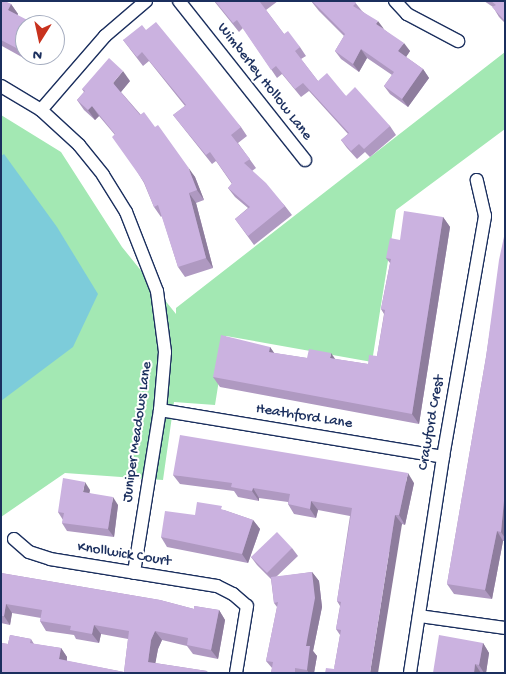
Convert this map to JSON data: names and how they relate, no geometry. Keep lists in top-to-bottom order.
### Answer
{
  "streets": {
    "street": [
      "Wimberley Hollow Lane",
      "Heathford Lane",
      "Crawford Crest",
      "Juniper Meadows Lane",
      "Knollwick Court"
    ]
  },
  "crossings": [
    ["Heathford Lane", "Crawford Crest"],
    ["Heathford Lane", "Juniper Meadows Lane"],
    ["Juniper Meadows Lane", "Knollwick Court"]
  ],
  "north": "bottom"
}
